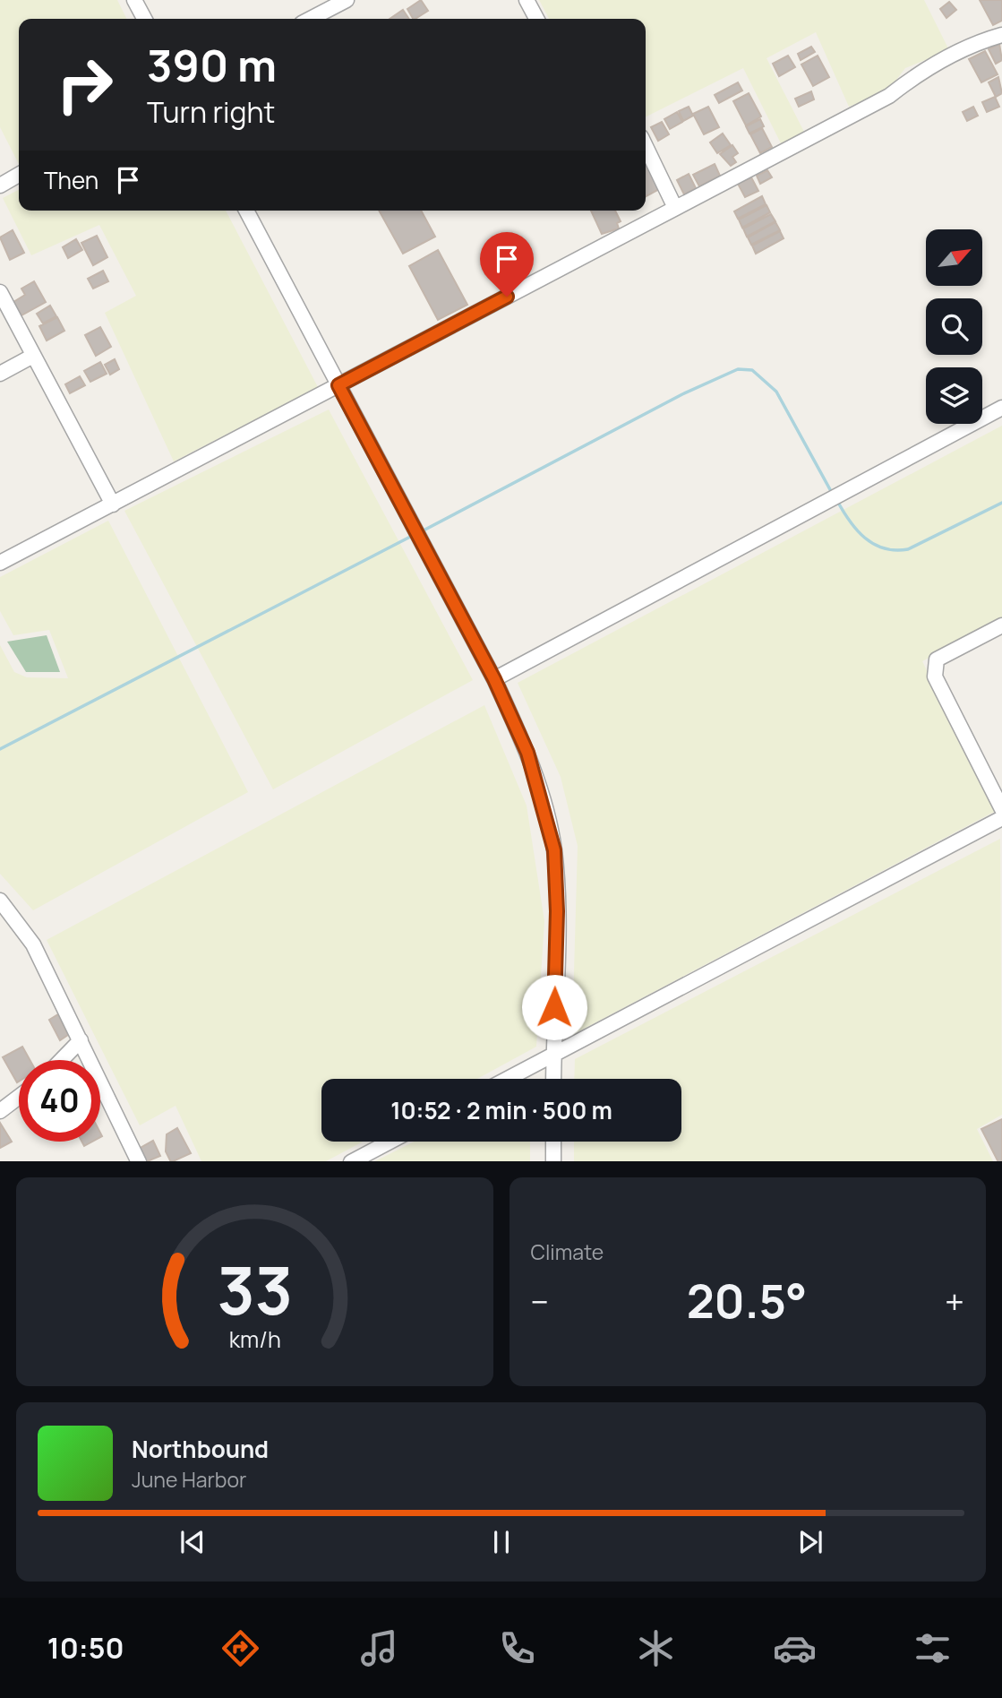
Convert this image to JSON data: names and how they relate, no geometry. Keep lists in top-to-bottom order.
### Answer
{
  "north": "top right",
  "page": {
    "turn": ["390 m", "Turn right"],
    "then": "Then",
    "limit": "40",
    "trip": "10:52 · 2 min · 500 m",
    "tile": "Climate",
    "heat": ["−", "20.5°", "+"],
    "song": ["Northbound", "June Harbor"],
    "tabs": "10:50",
    "gauge": ["33", "km/h"]
  }
}
